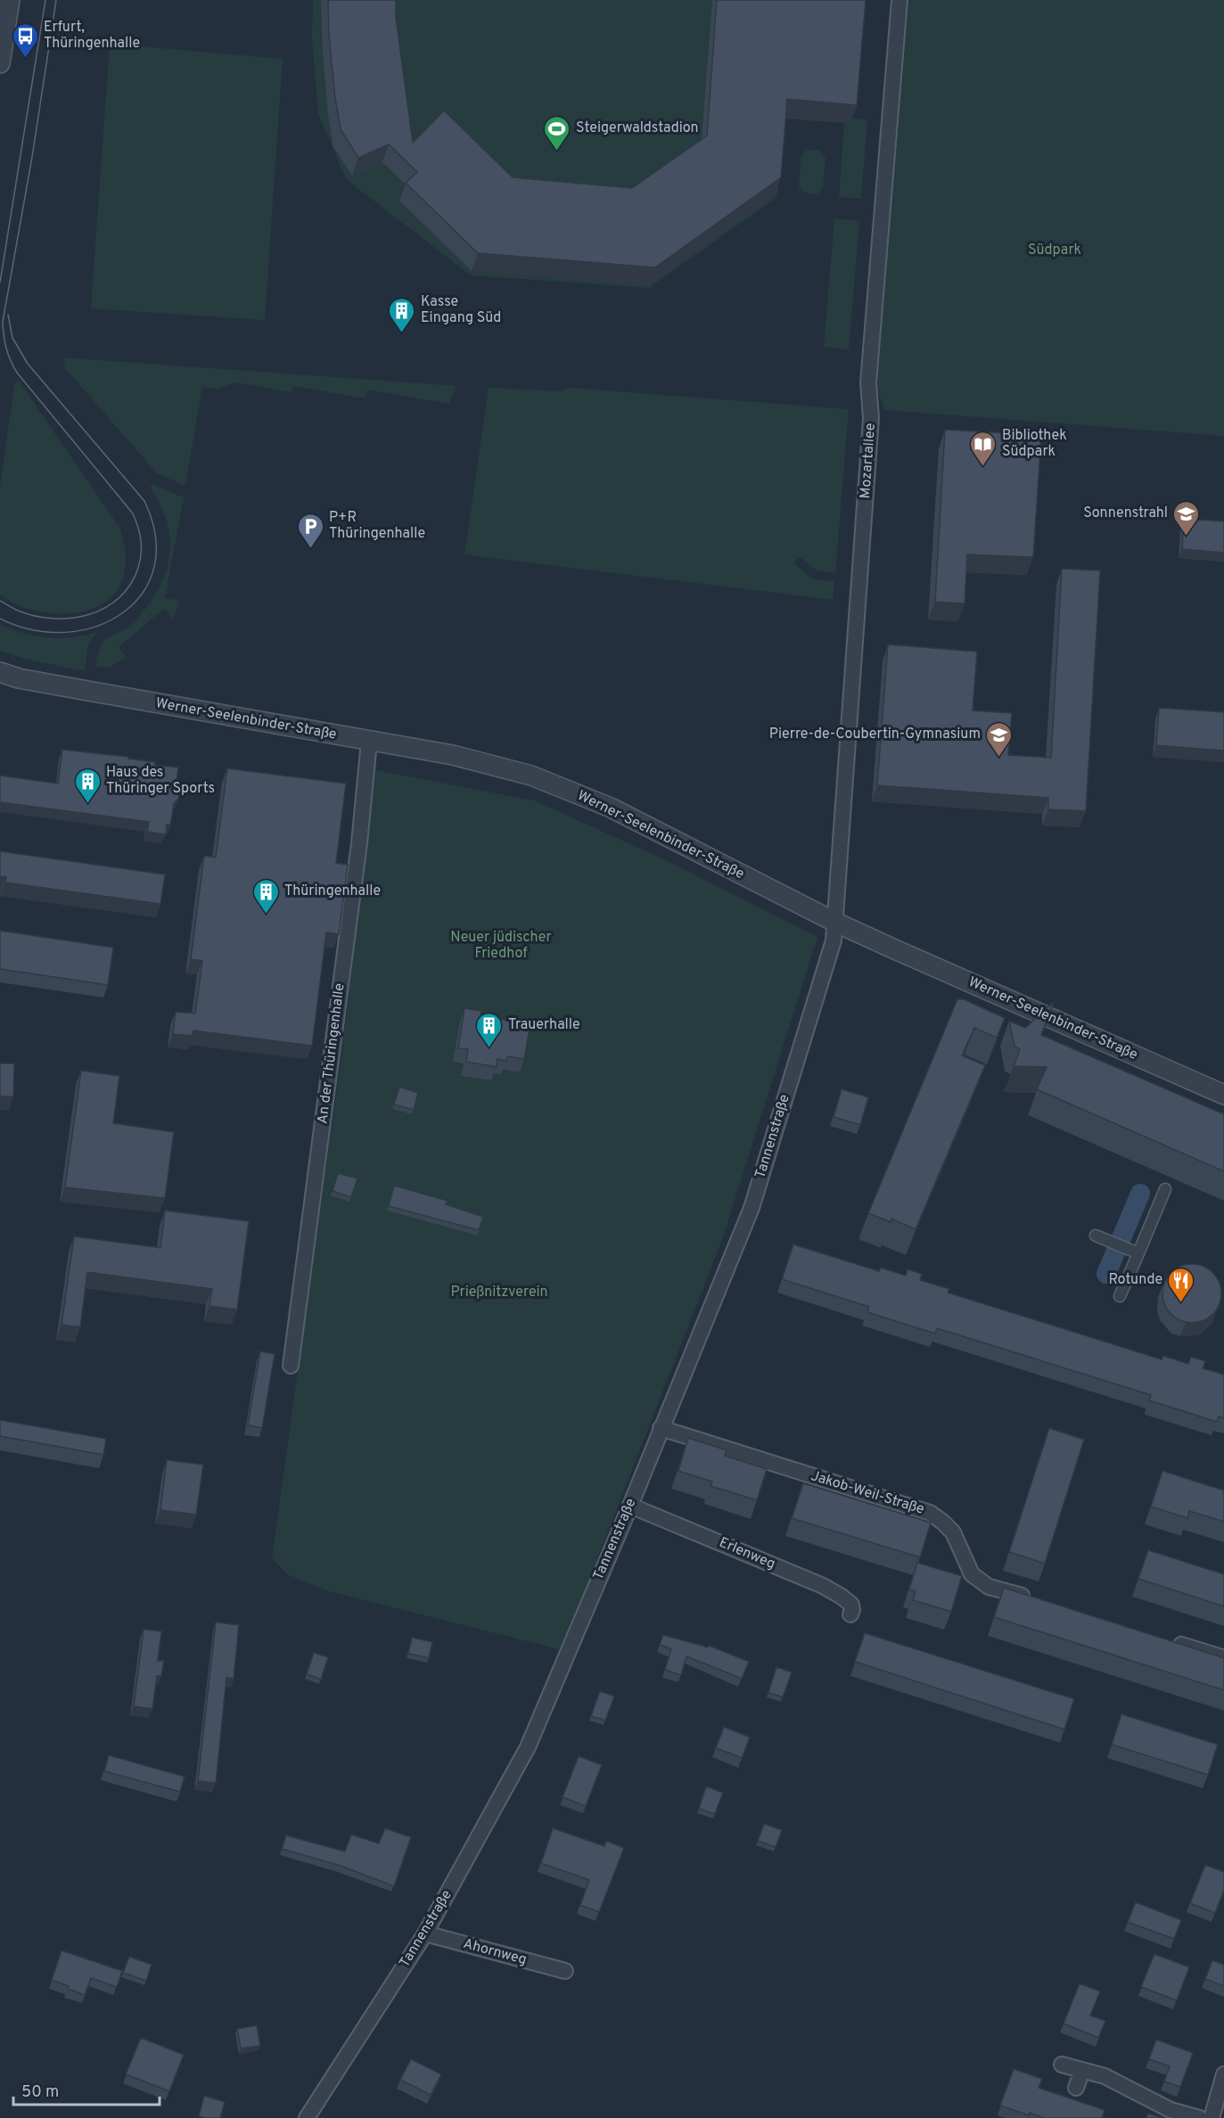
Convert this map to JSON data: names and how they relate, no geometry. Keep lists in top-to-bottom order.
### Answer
{
  "streets": {
    "street": [
      "Mozartallee",
      "Werner-Seelenbinder-Straße",
      "An der Thüringenhalle",
      "Tannenstraße",
      "Jakob-Weil-Straße",
      "Erlenweg",
      "Ahornweg"
    ]
  },
  "crossings": [
    ["Mozartallee", "Werner-Seelenbinder-Straße"],
    ["Mozartallee", "Tannenstraße"],
    ["Werner-Seelenbinder-Straße", "An der Thüringenhalle"],
    ["Werner-Seelenbinder-Straße", "Tannenstraße"],
    ["Tannenstraße", "Jakob-Weil-Straße"],
    ["Tannenstraße", "Erlenweg"],
    ["Tannenstraße", "Ahornweg"]
  ],
  "parks": ["Südpark", "Neuer jüdischer Friedhof", "Prießnitzverein"],
  "places": {
    "bus stop": ["Erfurt, Thüringenhalle"],
    "sports": ["Steigerwaldstadion"],
    "building": [
      "Kasse Eingang Süd",
      "Haus des Thüringer Sports",
      "Thüringenhalle",
      "Trauerhalle"
    ],
    "library": ["Bibliothek Südpark"],
    "school or university": ["Sonnenstrahl", "Pierre-de-Coubertin-Gymnasium"],
    "parking": ["P+R Thüringenhalle"],
    "restaurant": ["Rotunde"]
  },
  "scale_bar": "50 m"
}
